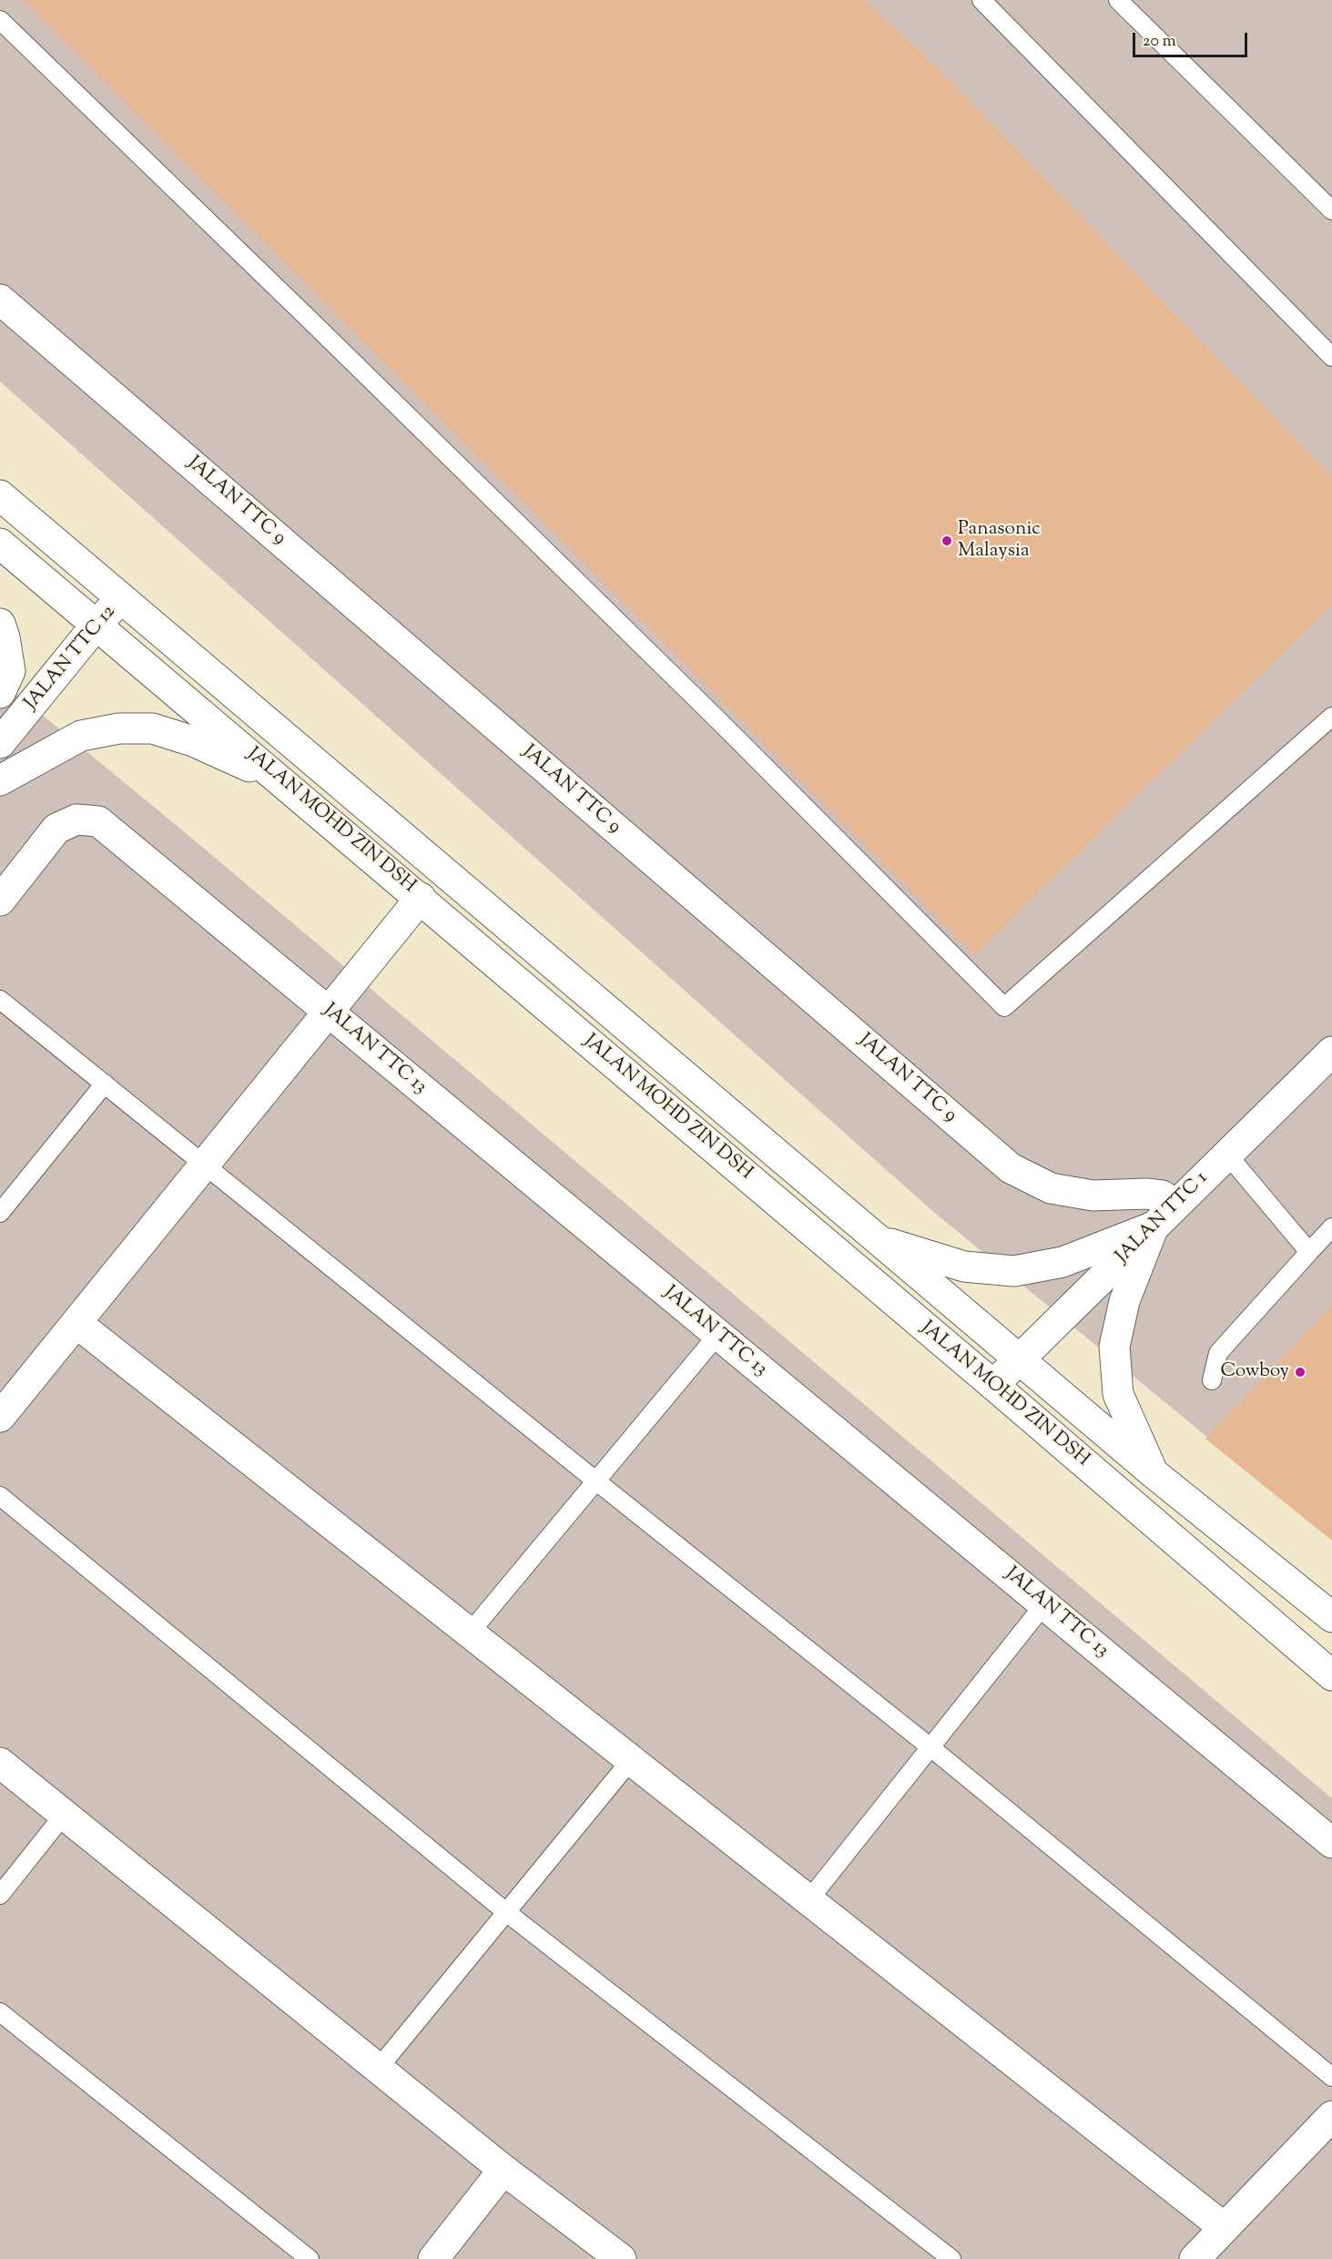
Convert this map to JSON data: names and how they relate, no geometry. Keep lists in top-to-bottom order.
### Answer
{
  "streets": {
    "street": [
      "JALAN TTC 9",
      "JALAN TTC 12",
      "JALAN MOHD ZIN DSH",
      "JALAN TTC 13",
      "JALAN TTC 1"
    ]
  },
  "crossings": [
    ["JALAN TTC 9", "JALAN TTC 1"],
    ["JALAN TTC 12", "JALAN MOHD ZIN DSH"],
    ["JALAN MOHD ZIN DSH", "JALAN TTC 1"]
  ],
  "places": ["Panasonic Malaysia", "Cowboy"],
  "scale_bar": "20 m"
}
